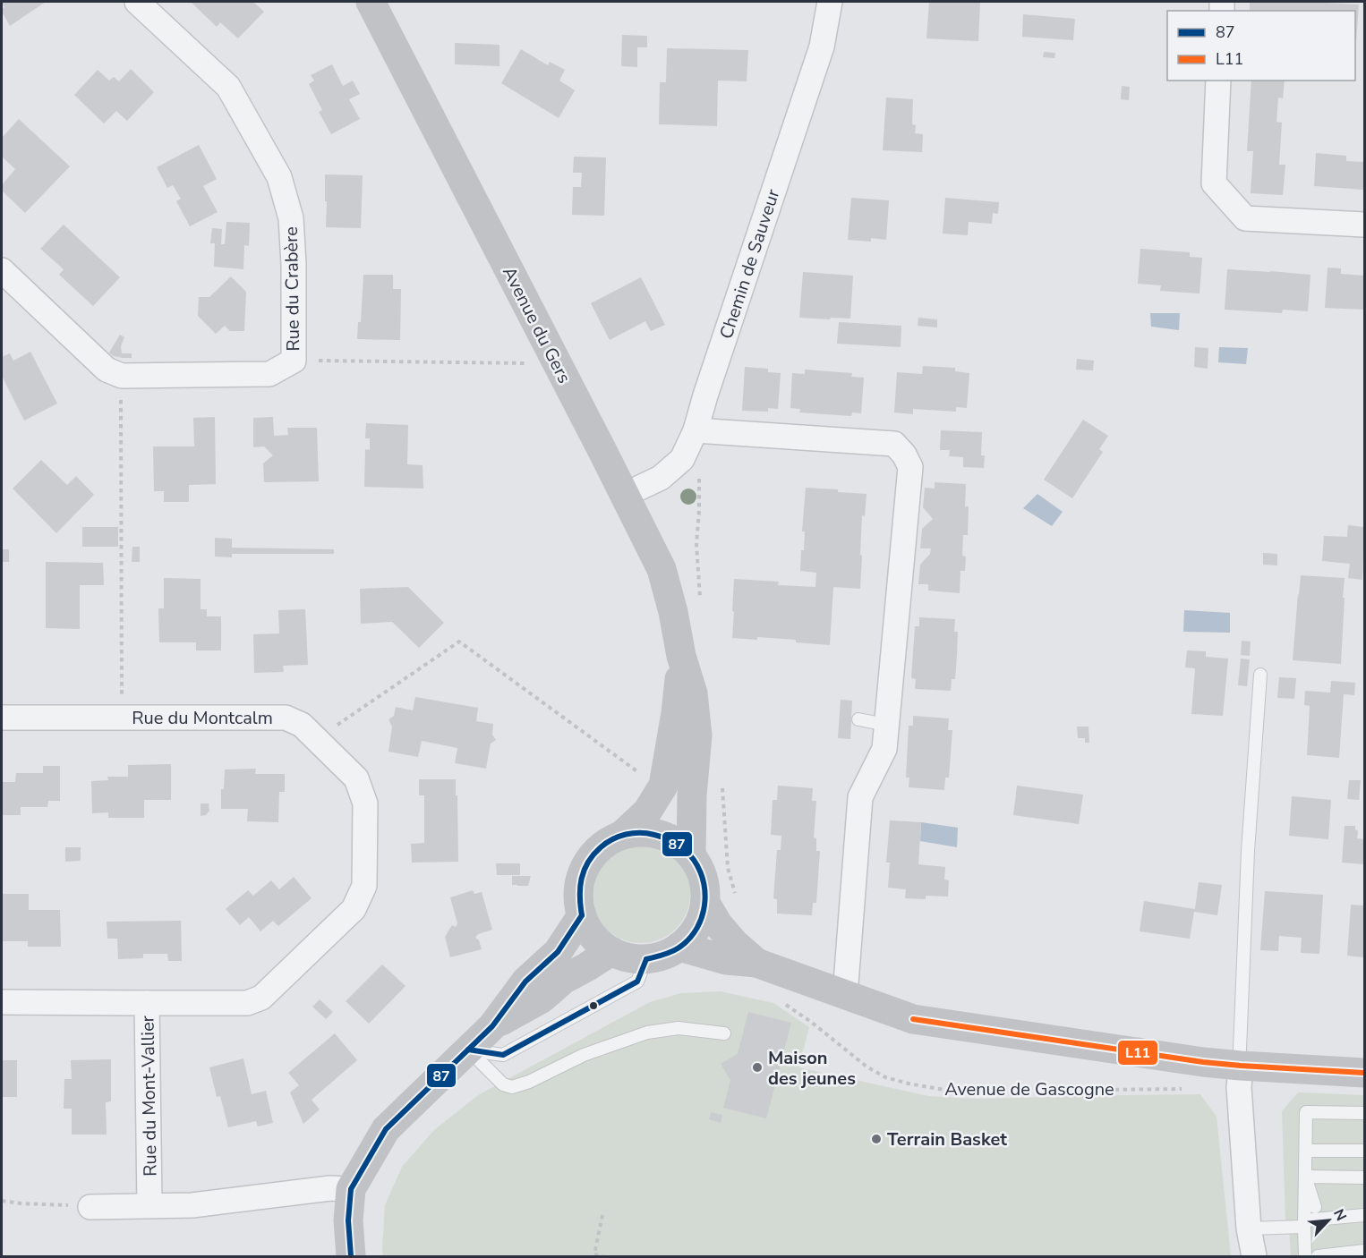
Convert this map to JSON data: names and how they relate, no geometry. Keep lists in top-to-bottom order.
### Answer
{
  "streets": {
    "main road": ["Avenue du Gers"],
    "street": [
      "Chemin de Sauveur",
      "Rue du Crabère",
      "Rue du Montcalm",
      "Rue du Mont-Vallier"
    ],
    "path": ["Avenue de Gascogne"]
  },
  "crossings": [
    ["Chemin de Sauveur", "Avenue du Gers"],
    ["Rue du Montcalm", "Rue du Mont-Vallier"]
  ],
  "places": ["Maison des jeunes", "Terrain Basket"],
  "lines": ["transit line 87", "transit line L11"],
  "legend": ["87", "L11"],
  "north": "top right"
}
